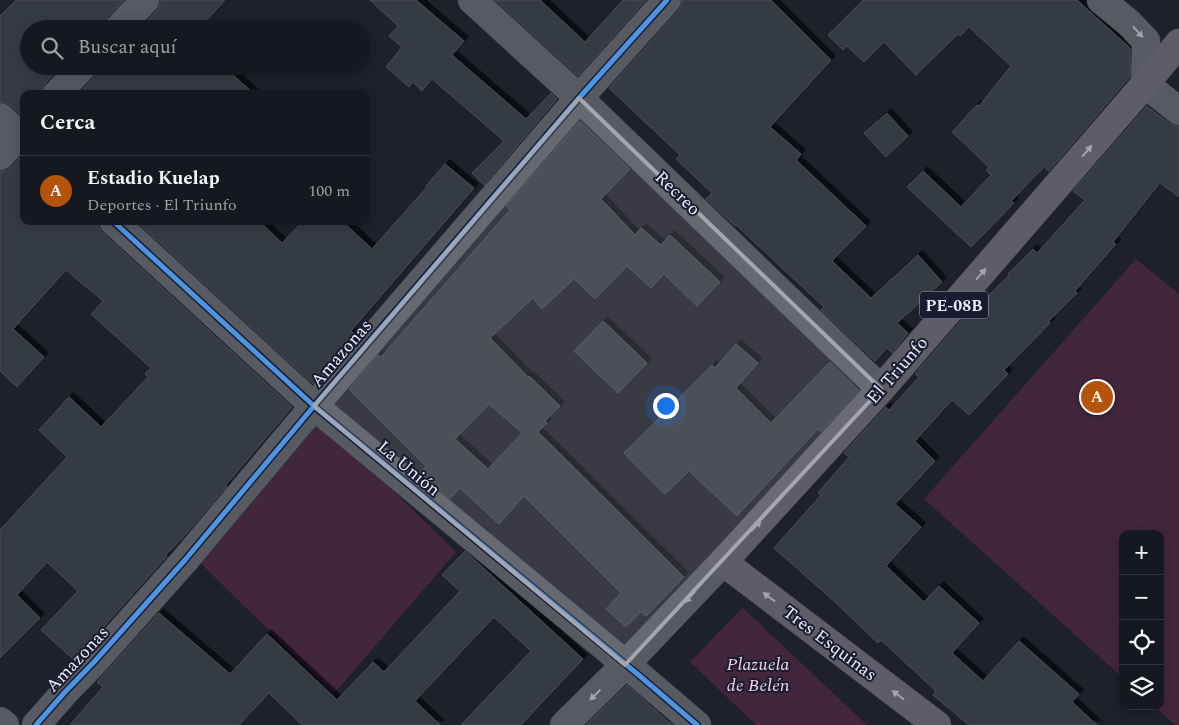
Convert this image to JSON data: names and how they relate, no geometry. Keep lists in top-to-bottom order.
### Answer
{
  "streets": {
    "highway": ["PE-08B", "El Triunfo", "Tres Esquinas"],
    "street": ["Recreo", "Amazonas", "La Unión"]
  },
  "crossings": [
    ["Recreo", "Amazonas"],
    ["Recreo", "El Triunfo"],
    ["Amazonas", "La Unión"],
    ["El Triunfo", "La Unión"],
    ["El Triunfo", "Tres Esquinas"]
  ],
  "one_way": ["Tres Esquinas"],
  "parks": ["Plazuela de Belén"],
  "page": {
    "search": "Buscar aquí",
    "heading": "Cerca",
    "list": [
      {
        "mark": "A",
        "name": "Estadio Kuelap",
        "note": "Deportes · El Triunfo",
        "value": "100 m"
      }
    ],
    "pins": "A",
    "map_buttons": ["+", "−"]
  }
}
